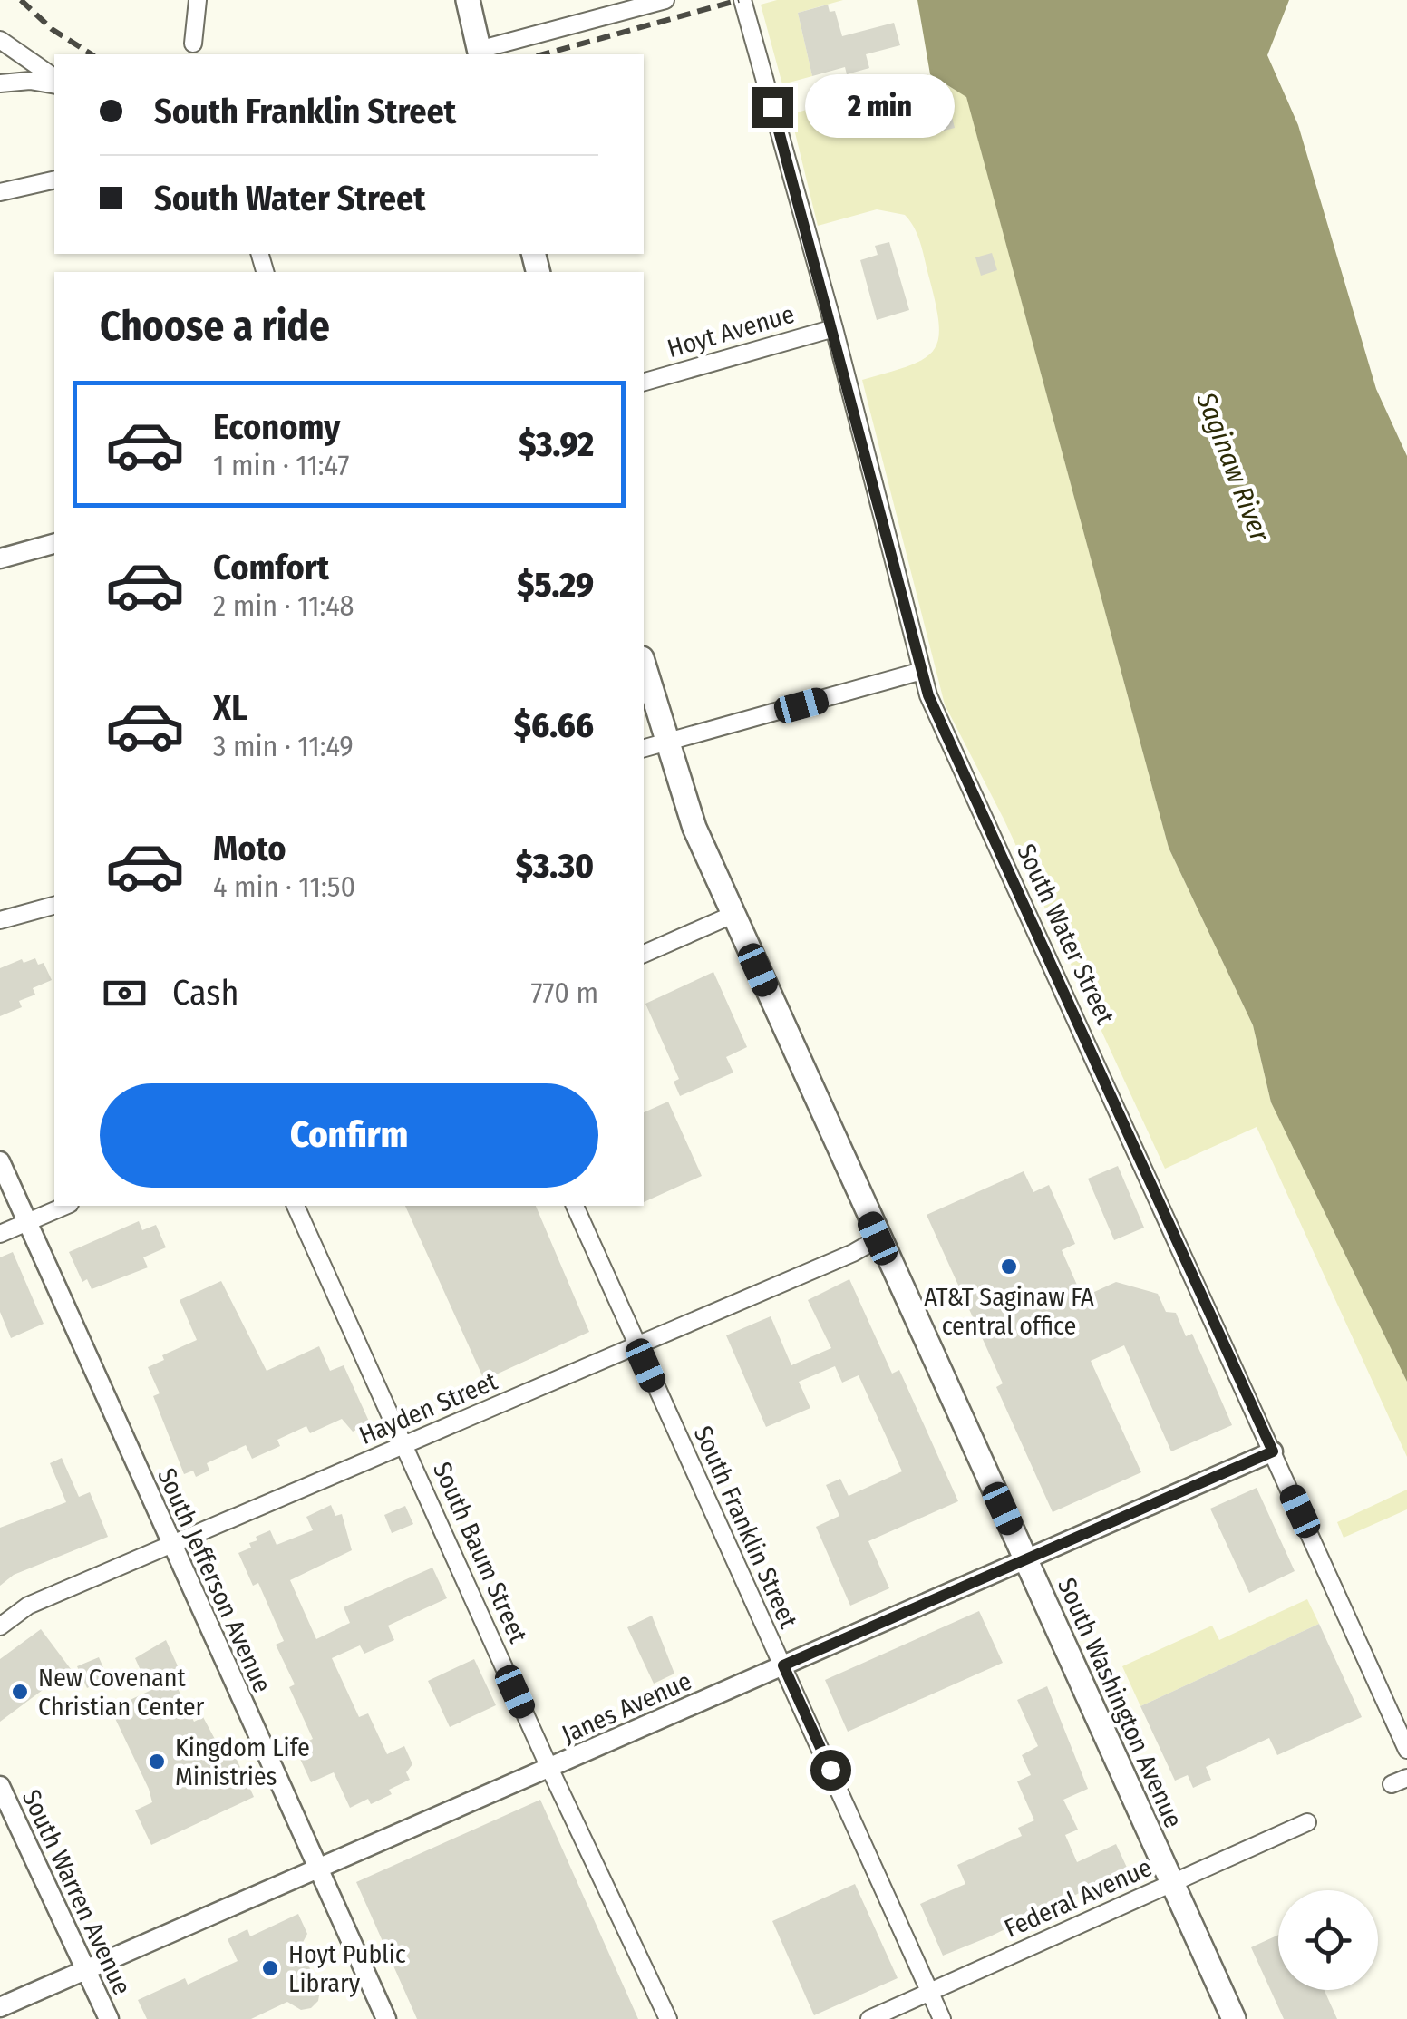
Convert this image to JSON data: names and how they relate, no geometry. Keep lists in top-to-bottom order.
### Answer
{
  "streets": {
    "main road": ["South Washington Avenue"],
    "street": [
      "Hoyt Avenue",
      "South Water Street",
      "Hayden Street",
      "South Franklin Street",
      "South Baum Street",
      "South Jefferson Avenue",
      "Janes Avenue",
      "South Warren Avenue",
      "Federal Avenue"
    ]
  },
  "crossings": [
    ["Hoyt Avenue", "South Water Street"],
    ["South Water Street", "Janes Avenue"],
    ["Hayden Street", "South Franklin Street"],
    ["Hayden Street", "South Baum Street"],
    ["Hayden Street", "South Jefferson Avenue"],
    ["Hayden Street", "South Washington Avenue"],
    ["South Franklin Street", "Janes Avenue"],
    ["South Franklin Street", "Federal Avenue"],
    ["South Baum Street", "Janes Avenue"],
    ["South Jefferson Avenue", "Janes Avenue"],
    ["South Washington Avenue", "Janes Avenue"],
    ["South Washington Avenue", "Federal Avenue"],
    ["Janes Avenue", "South Warren Avenue"]
  ],
  "water": ["Saginaw River"],
  "places": [
    "AT&T Saginaw FA central office",
    "New Covenant Christian Center",
    "Kingdom Life Ministries",
    "Hoyt Public Library"
  ],
  "page": {
    "banner": ["South Franklin Street", "South Water Street"],
    "bubble": "2 min",
    "heading": "Choose a ride",
    "list": [
      {
        "name": "Economy",
        "note": "1 min · 11:47",
        "value": "$3.92"
      },
      {
        "name": "Comfort",
        "note": "2 min · 11:48",
        "value": "$5.29"
      },
      {
        "name": "XL",
        "note": "3 min · 11:49",
        "value": "$6.66"
      },
      {
        "name": "Moto",
        "note": "4 min · 11:50",
        "value": "$3.30"
      }
    ],
    "pay": ["Cash", "770 m"],
    "buttons": "Confirm"
  }
}
